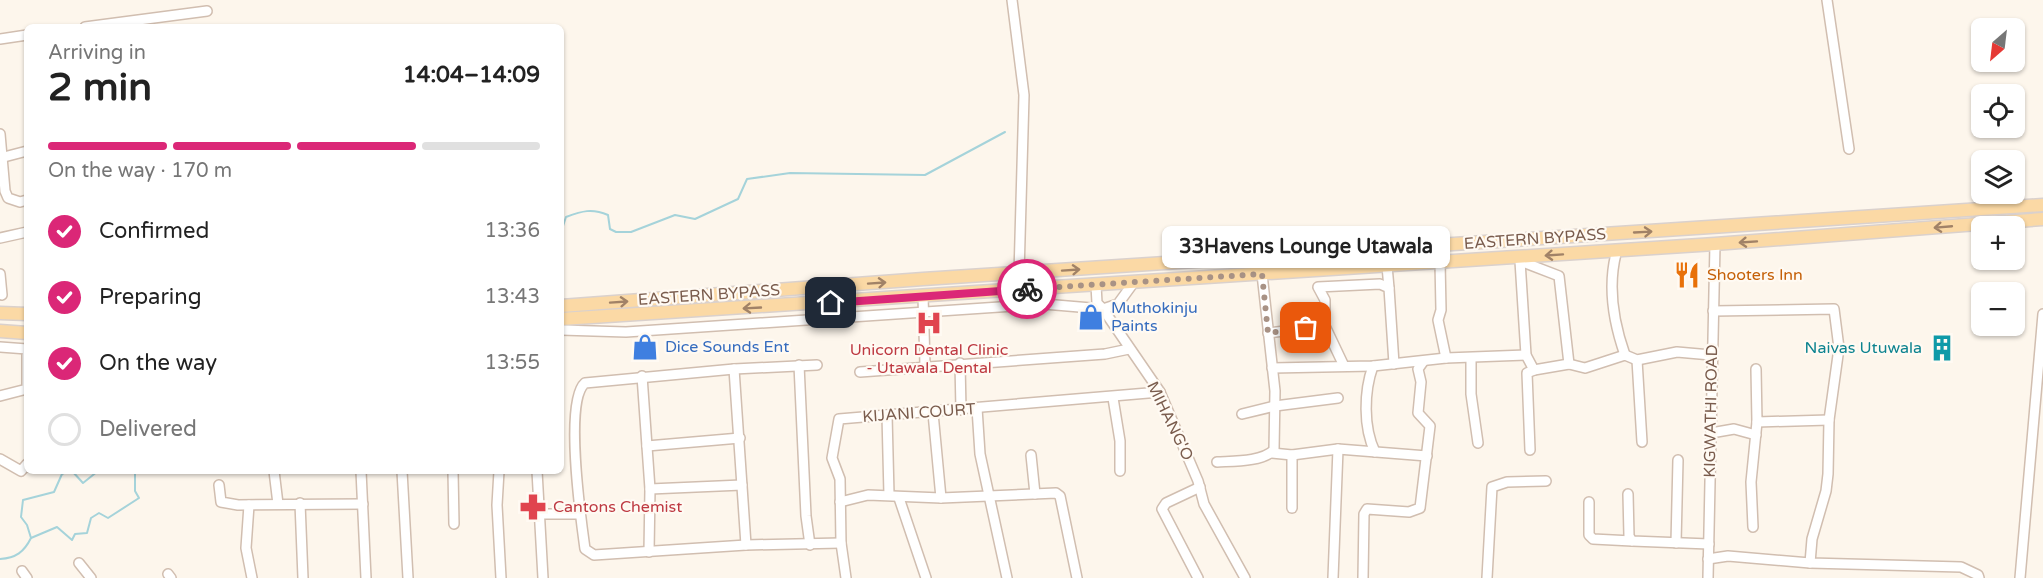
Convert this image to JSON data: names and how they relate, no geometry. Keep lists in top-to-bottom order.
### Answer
{
  "streets": {
    "main road": ["EASTERN BYPASS"],
    "street": ["KIGWATHI ROAD", "KIJANI COURT", "MIHANG'O"]
  },
  "crossings": [
    ["EASTERN BYPASS", "KIGWATHI ROAD"],
    ["EASTERN BYPASS", "MIHANG'O"],
    ["KIJANI COURT", "MIHANG'O"]
  ],
  "places": {
    "restaurant": ["Shooters Inn"],
    "shop": ["Muthokinju Paints", "Dice Sounds Ent"],
    "hospital": ["Unicorn Dental Clinic - Utawala Dental"],
    "other": ["33Havens Lounge Utawala"],
    "building": ["Naivas Utuwala"],
    "pharmacy": ["Cantons Chemist"]
  },
  "north": "bottom left",
  "page": {
    "map_buttons": ["+", "−"],
    "heading": ["2 min", "Arriving in", "14:04–14:09"],
    "bar": "On the way · 170 m",
    "list": [
      ["Confirmed", "13:36"],
      ["Preparing", "13:43"],
      ["On the way", "13:55"],
      "Delivered"
    ],
    "bubble": "33Havens Lounge Utawala"
  }
}
